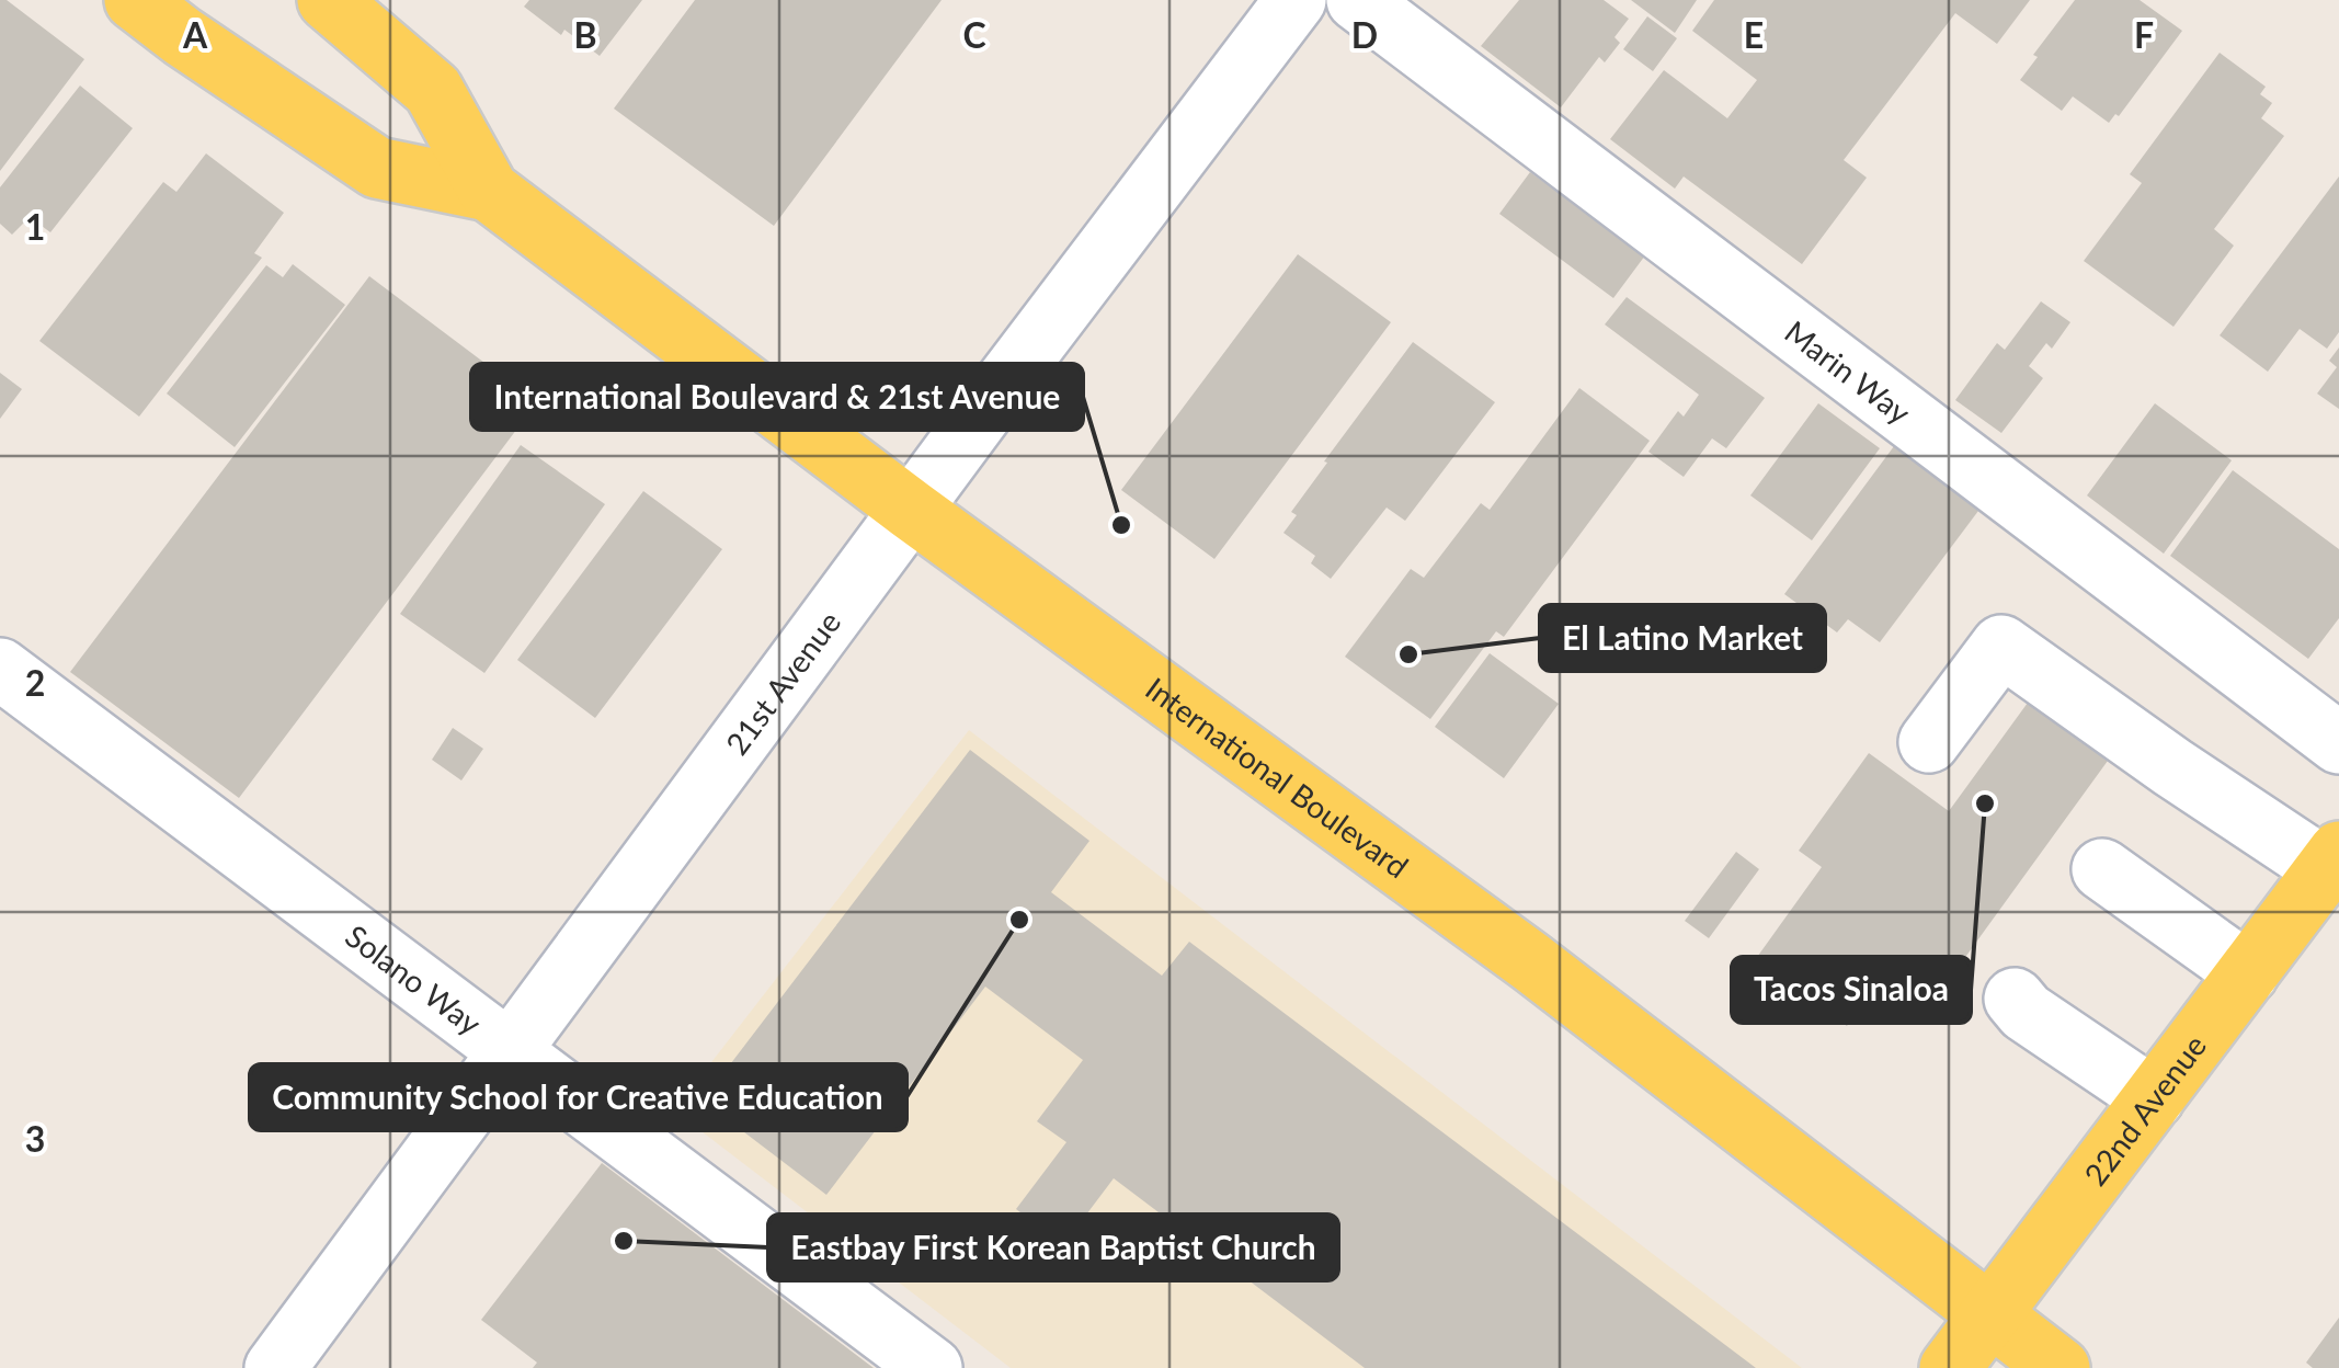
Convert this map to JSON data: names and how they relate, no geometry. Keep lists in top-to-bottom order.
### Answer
{
  "streets": {
    "main road": ["International Boulevard", "22nd Avenue"],
    "street": ["Marin Way", "21st Avenue", "Solano Way"]
  },
  "crossings": [
    ["21st Avenue", "International Boulevard"],
    ["21st Avenue", "Solano Way"],
    ["International Boulevard", "22nd Avenue"]
  ],
  "places": [
    "International Boulevard & 21st Avenue",
    "El Latino Market",
    "Tacos Sinaloa",
    "Community School for Creative Education",
    "Eastbay First Korean Baptist Church"
  ],
  "grid": {
    "columns": [
      "A",
      "B",
      "C",
      "D",
      "E",
      "F"
    ],
    "rows": ["1", "2", "3"]
  }
}
